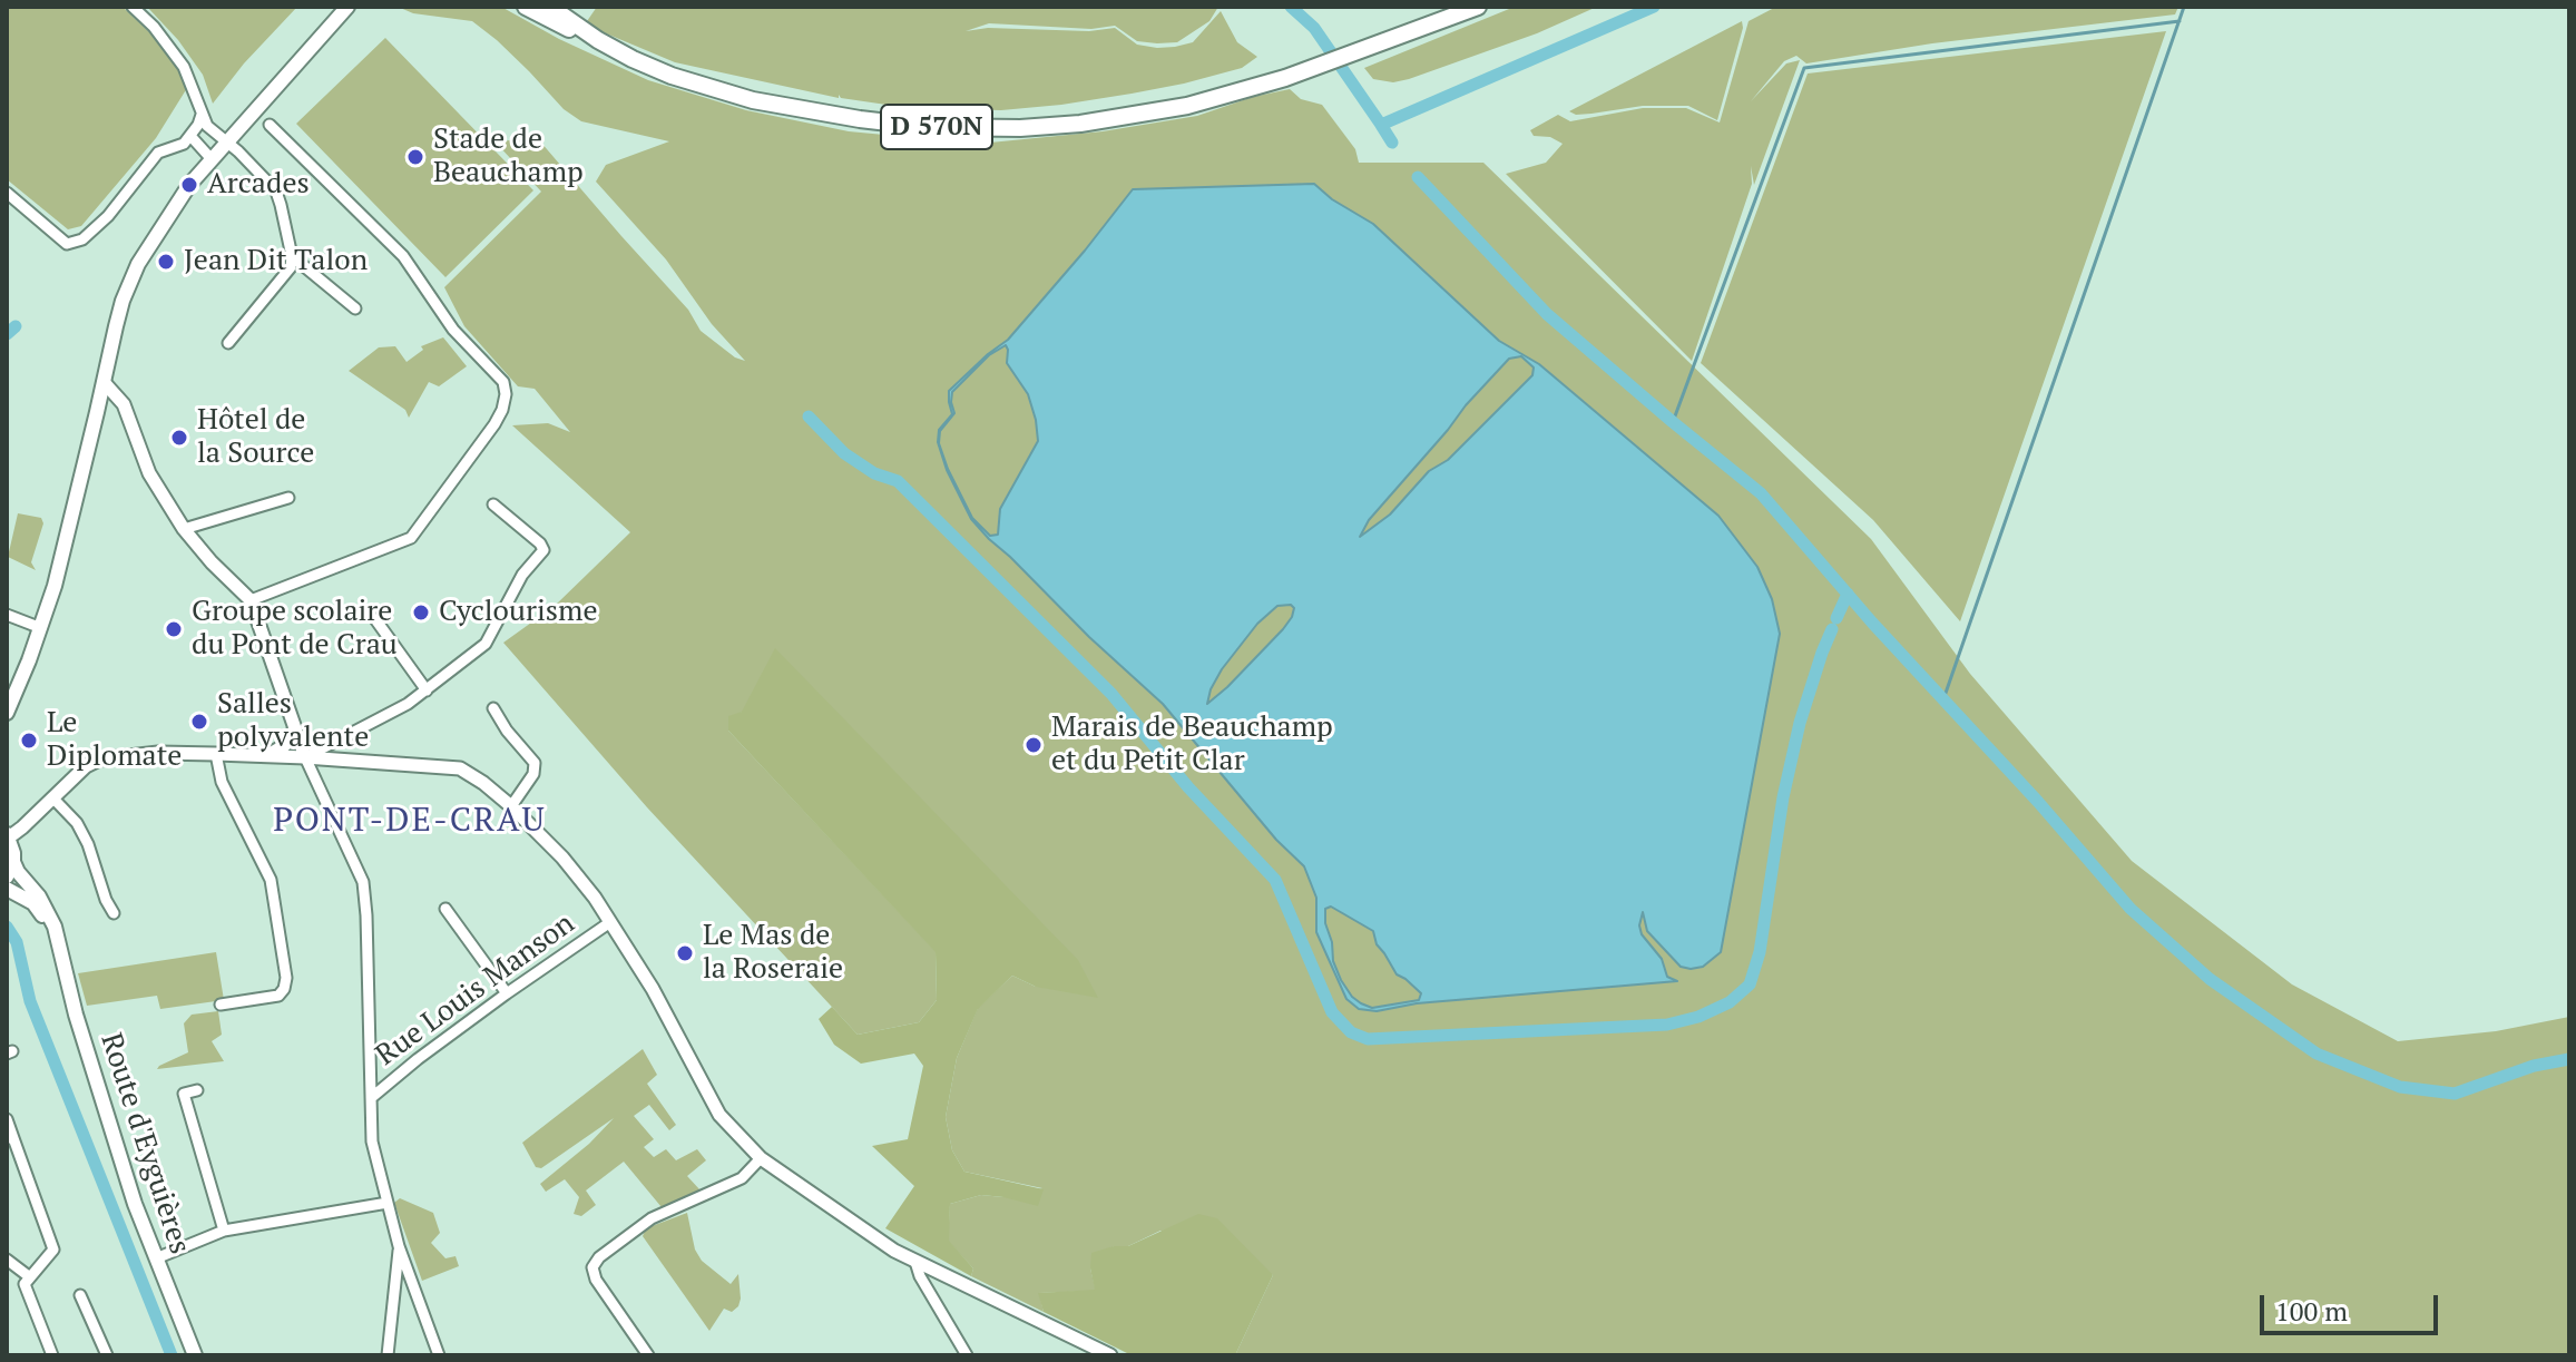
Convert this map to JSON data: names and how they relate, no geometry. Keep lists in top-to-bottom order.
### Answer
{
  "streets": {
    "main road": ["D 570N", "Route d'Eyguières"],
    "street": ["Rue Louis Manson"]
  },
  "districts": ["PONT-DE-CRAU"],
  "places": [
    "Stade de Beauchamp",
    "Arcades",
    "Jean Dit Talon",
    "Hôtel de la Source",
    "Cyclourisme",
    "Groupe scolaire du Pont de Crau",
    "Salles polyvalente",
    "Le Diplomate",
    "Marais de Beauchamp et du Petit Clar",
    "Le Mas de la Roseraie"
  ],
  "scale_bar": "100 m"
}
